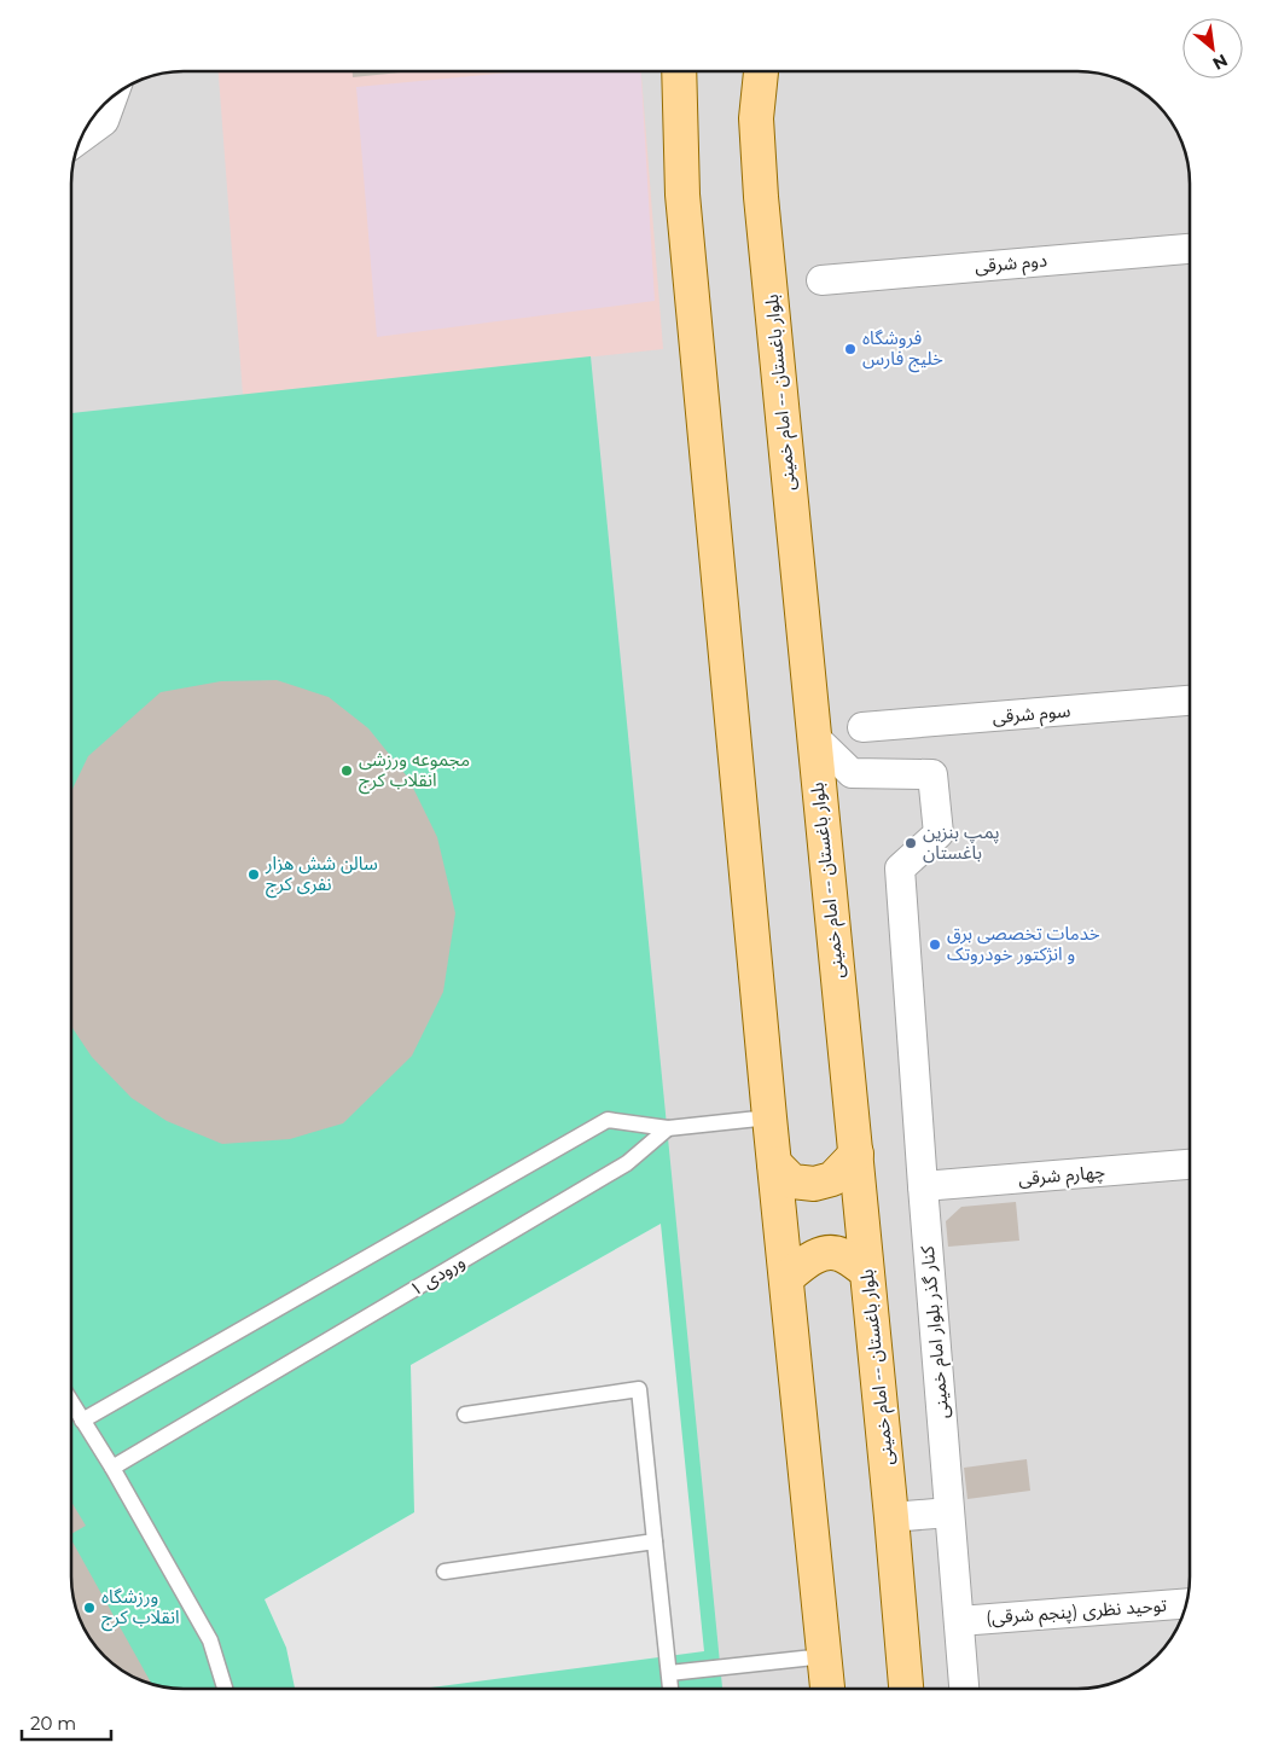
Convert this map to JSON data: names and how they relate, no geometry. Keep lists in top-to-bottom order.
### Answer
{
  "streets": {
    "main road": ["بلوار باغستان -- امام خمینی"],
    "street": [
      "دوم شرقی",
      "سوم شرقی",
      "چهارم شرقی",
      "کنار گذر بلوار امام خمینی",
      "توحید نظری (پنجم شرقی)"
    ],
    "lane": ["ورودی ۱"]
  },
  "crossings": [
    ["بلوار باغستان -- امام خمینی", "کنار گذر بلوار امام خمینی"],
    ["چهارم شرقی", "کنار گذر بلوار امام خمینی"],
    ["کنار گذر بلوار امام خمینی", "توحید نظری (پنجم شرقی)"]
  ],
  "places": [
    "فروشگاه خلیج فارس",
    "مجموعه ورزشی انقلاب کرج",
    "پمپ بنزین باغستان",
    "سالن شش هزار نفری کرج",
    "خدمات تخصصی برق و انژکتور خودروتک",
    "ورزشگاه انقلاب کرج"
  ],
  "scale_bar": "20 m",
  "north": "bottom right"
}
